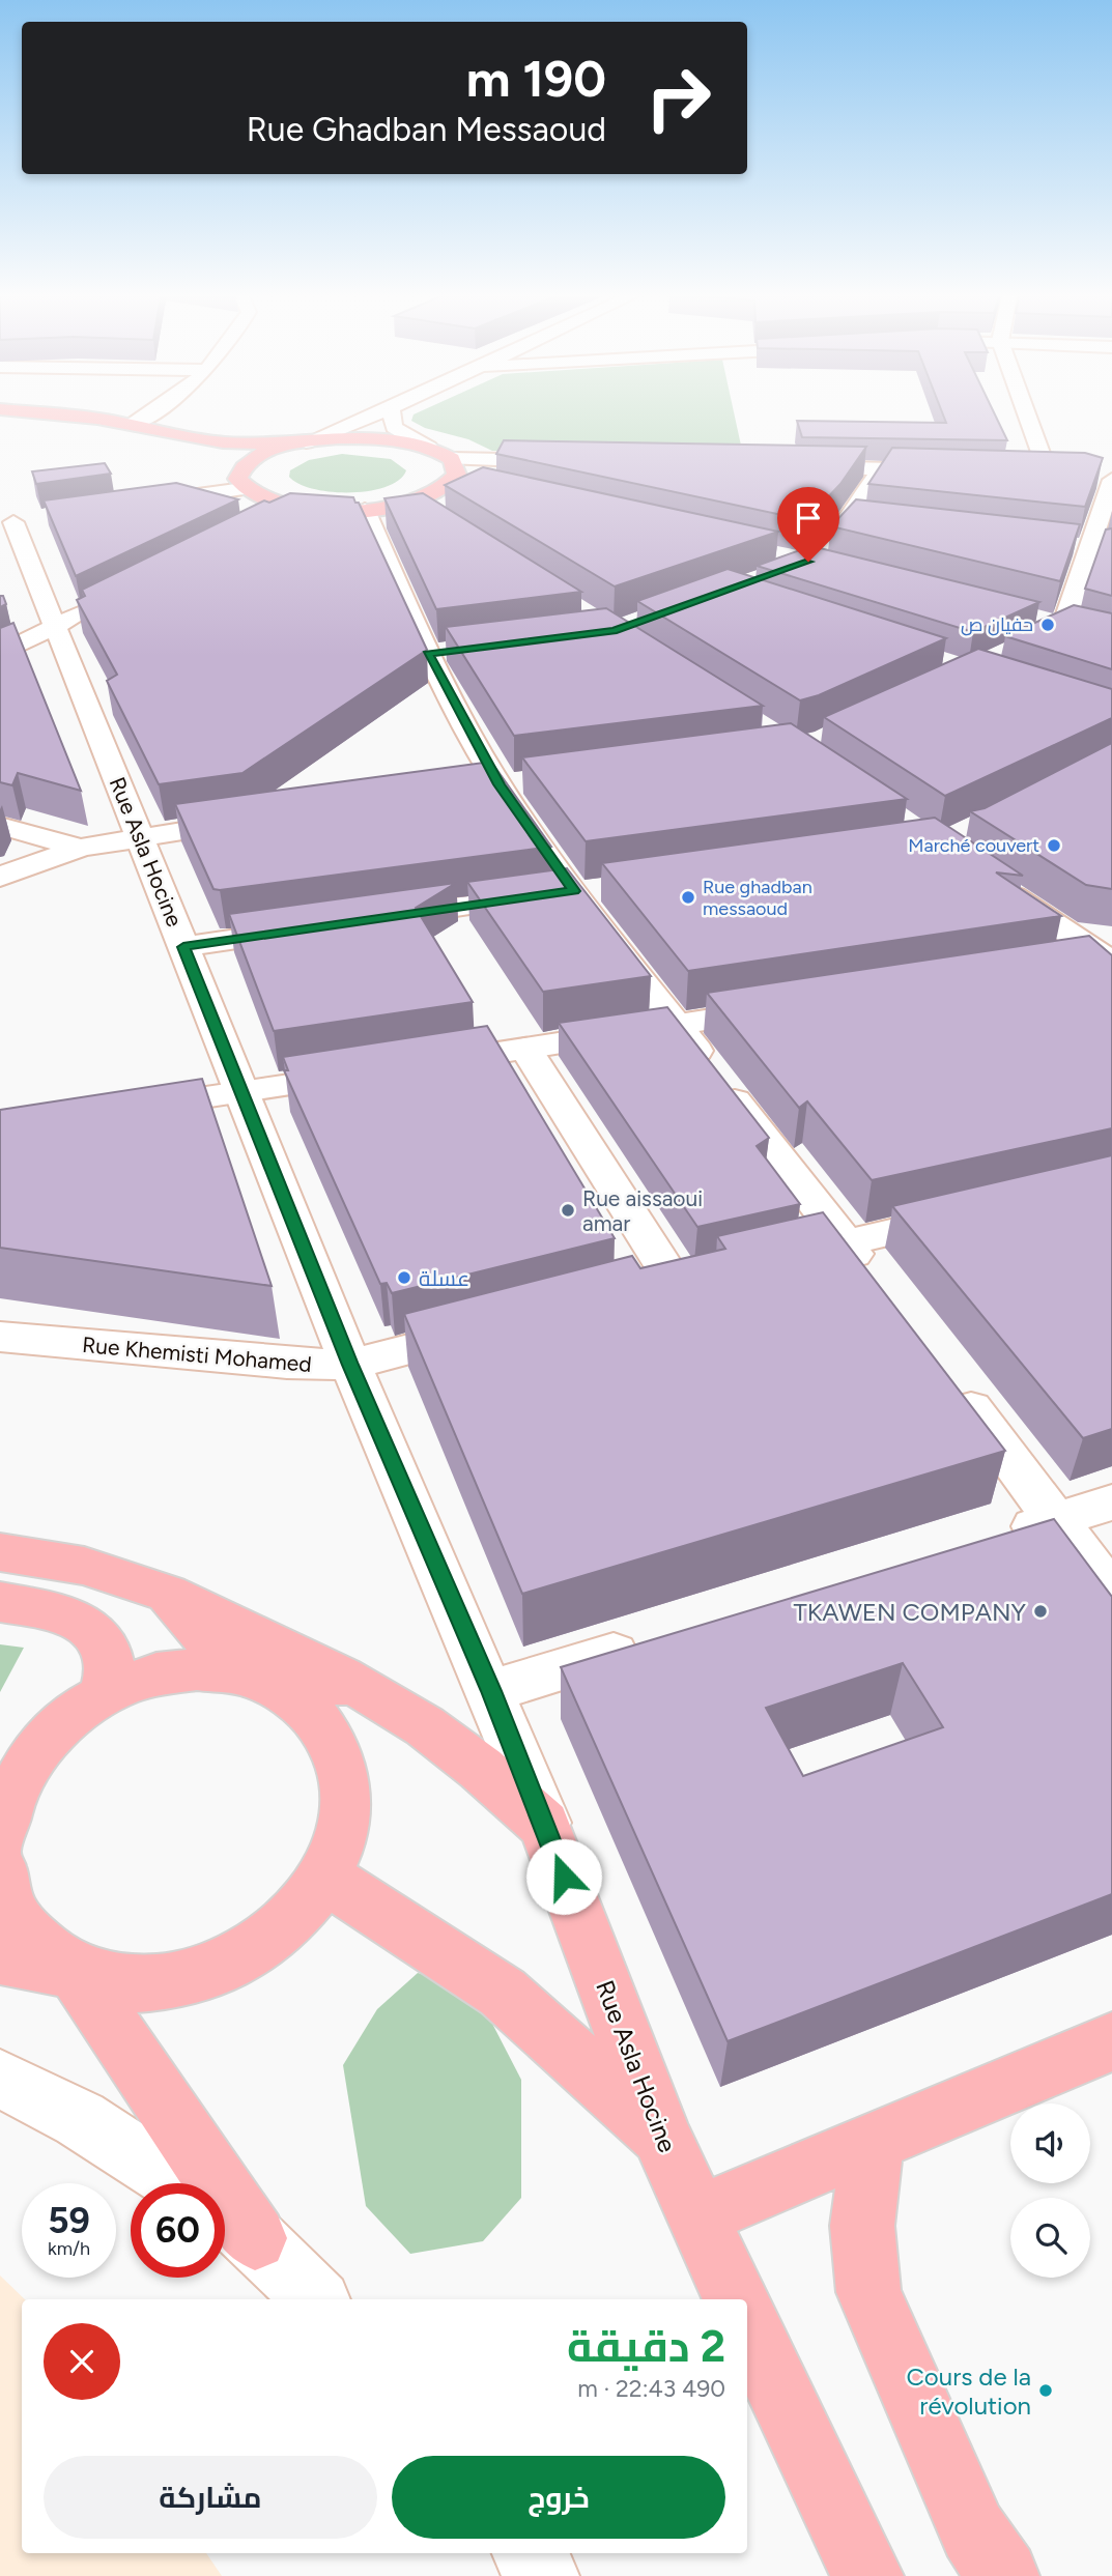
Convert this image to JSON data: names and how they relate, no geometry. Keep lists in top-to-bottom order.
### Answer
{
  "streets": {
    "main road": ["Rue Asla Hocine"],
    "street": ["Rue Khemisti Mohamed"]
  },
  "crossings": [
    ["Rue Asla Hocine", "Rue Khemisti Mohamed"]
  ],
  "places": [
    "حفيان ص",
    "Marché couvert",
    "Rue ghadban messaoud",
    "Rue aissaoui amar",
    "عسلة",
    "TKAWEN COMPANY",
    "Cours de la révolution"
  ],
  "page": {
    "turn": ["190 m", "Rue Ghadban Messaoud"],
    "speed": "59 km/h",
    "limit": "60",
    "heading": ["2 دقيقة", "490 m · 22:43"],
    "buttons": ["خروج", "مشاركة"]
  }
}
